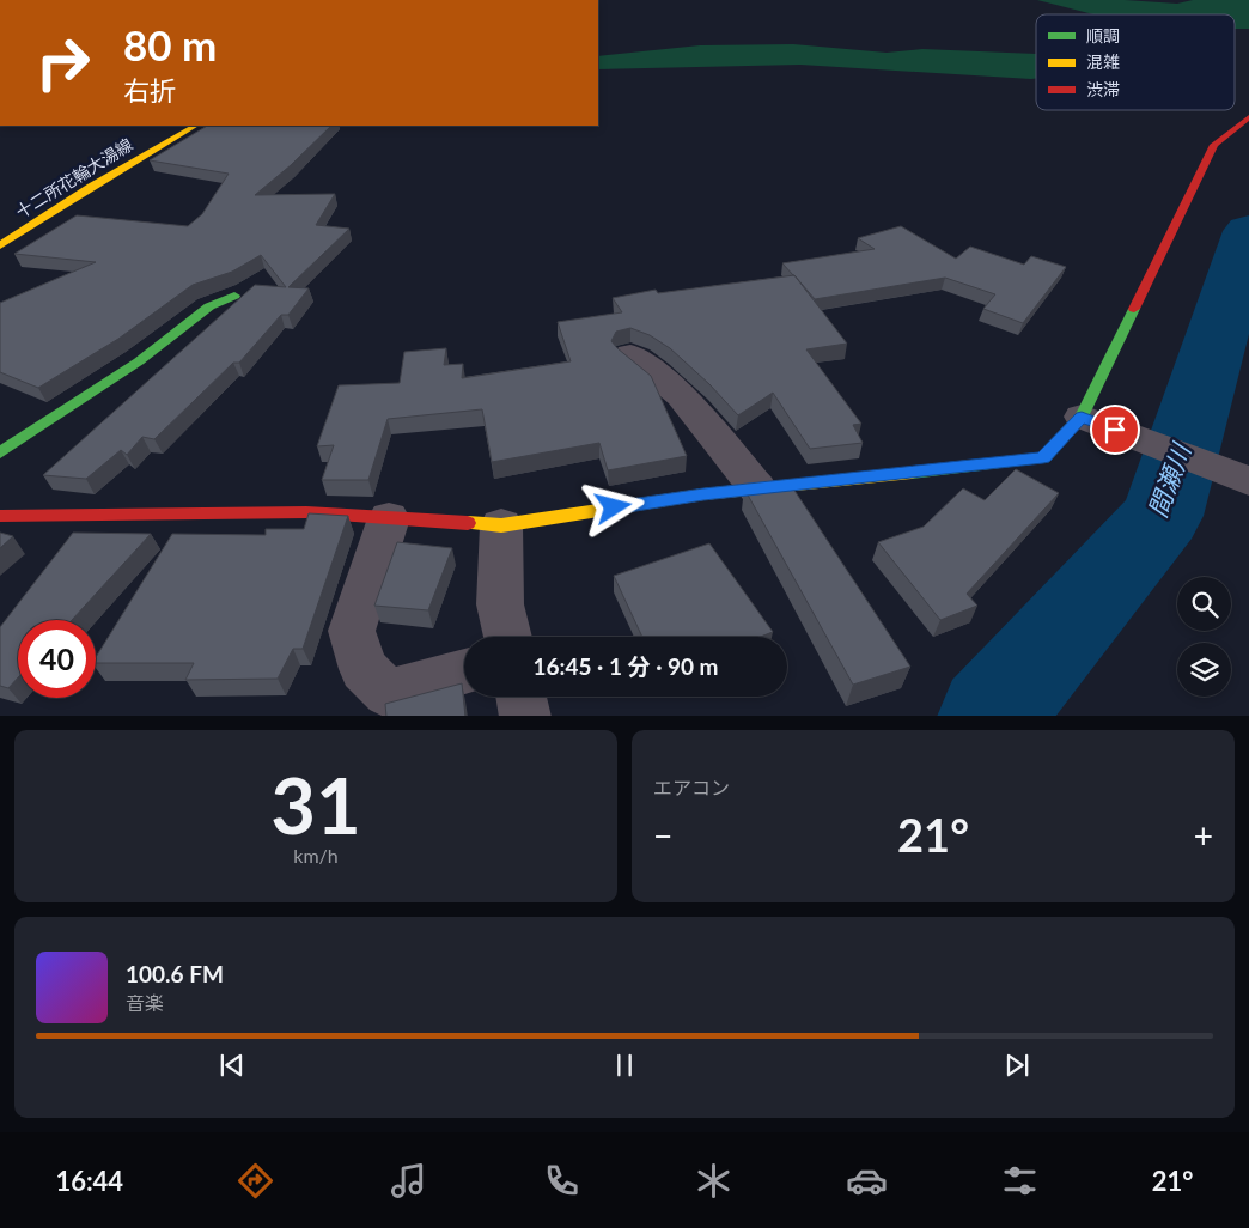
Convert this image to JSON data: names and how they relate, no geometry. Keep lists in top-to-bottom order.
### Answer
{
  "streets": {
    "street": ["十二所花輪大湯線"]
  },
  "water": ["間瀬川"],
  "legend": ["順調", "混雑", "渋滞"],
  "page": {
    "turn": ["80 m", "右折"],
    "limit": "40",
    "trip": "16:45 · 1 分 · 90 m",
    "tile": [
      ["31", "km/h"],
      "エアコン"
    ],
    "heat": ["−", "21°", "+"],
    "song": ["100.6 FM", "音楽"],
    "tabs": ["16:44", "21°"]
  }
}
